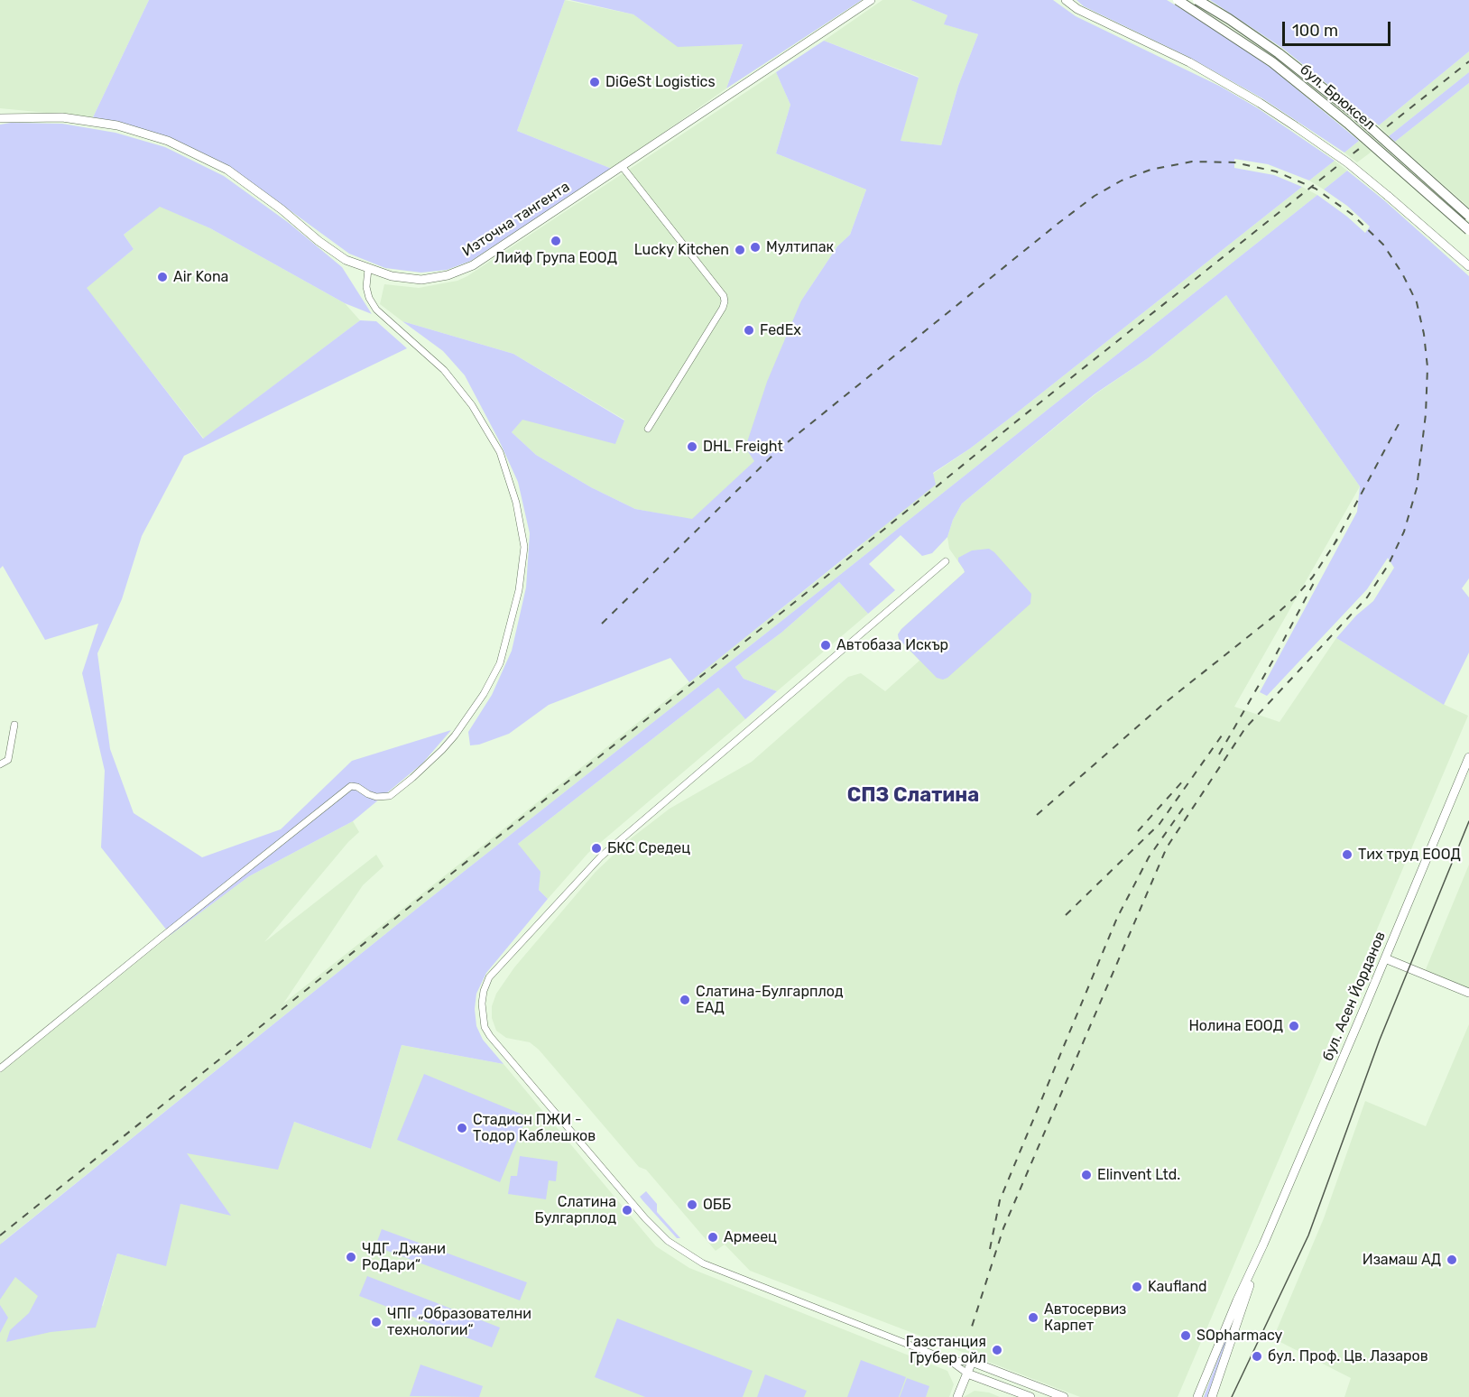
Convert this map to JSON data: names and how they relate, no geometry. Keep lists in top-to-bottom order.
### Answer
{
  "streets": {
    "main road": ["бул. Брюксел"],
    "street": ["Източна тангента", "бул. Асен Йорданов"]
  },
  "districts": ["СПЗ Слатина"],
  "places": [
    "DiGeSt Logistics",
    "Лийф Група ЕООД",
    "Мултипак",
    "Lucky Kitchen",
    "Air Kona",
    "FedEx",
    "DHL Freight",
    "Автобаза Искър",
    "БКС Средец",
    "Тих труд ЕООД",
    "Слатина-Булгарплод ЕАД",
    "Нолина ЕООД",
    "Стадион ПЖИ - Тодор Каблешков",
    "Elinvent Ltd.",
    "ОББ",
    "Слатина Булгарплод",
    "Армеец",
    "ЧДГ „Джани РоДари“",
    "Изамаш АД",
    "Kaufland",
    "Автосервиз Карпет",
    "ЧПГ „Образователни технологии“",
    "SOpharmacy",
    "Газстанция Грубер ойл",
    "бул. Проф. Цв. Лазаров"
  ],
  "scale_bar": "100 m"
}
